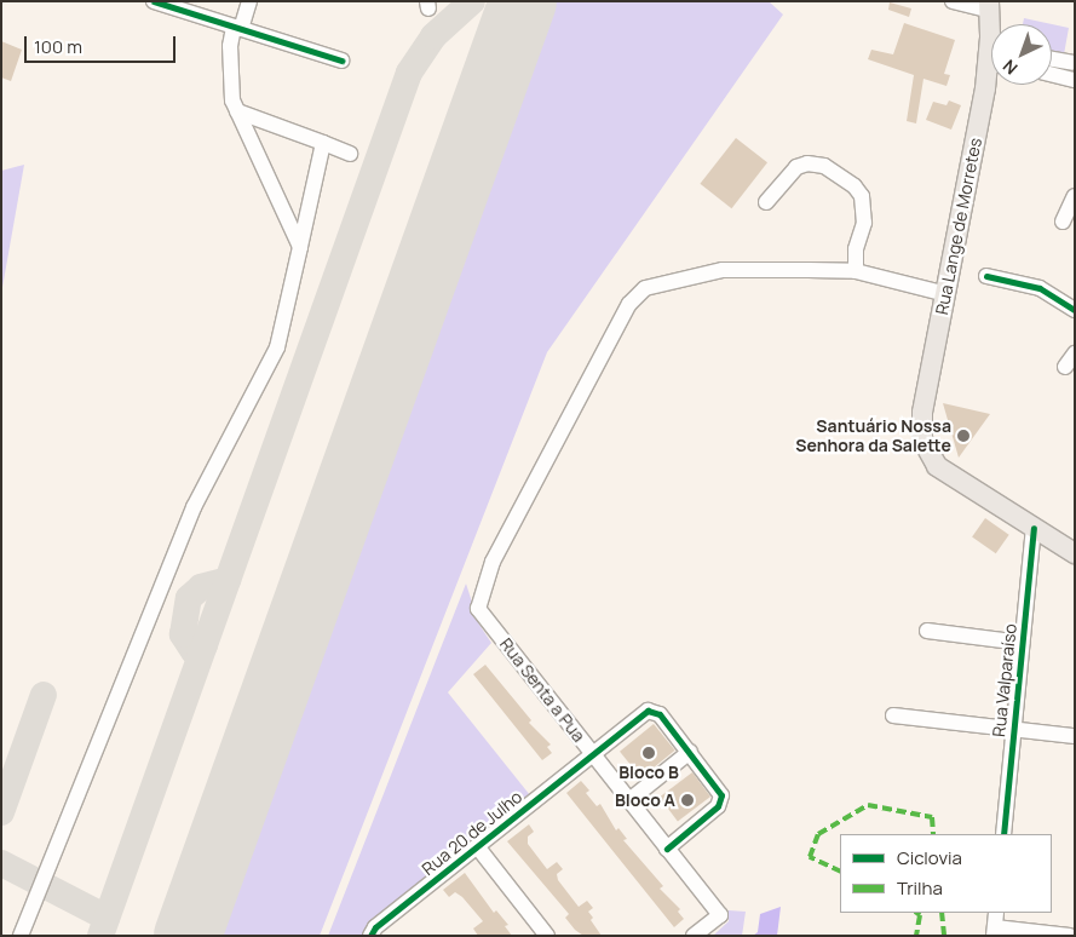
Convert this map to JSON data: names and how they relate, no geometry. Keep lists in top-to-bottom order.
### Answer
{
  "streets": {
    "main road": ["Rua Lange de Morretes"],
    "street": ["Rua Valparaíso", "Rua Senta a Pua", "Rua 20 de Julho"]
  },
  "crossings": [
    ["Rua Lange de Morretes", "Rua Valparaíso"],
    ["Rua Senta a Pua", "Rua 20 de Julho"]
  ],
  "places": ["Santuário Nossa Senhora da Salette", "Bloco B", "Bloco A"],
  "legend": ["Ciclovia", "Trilha"],
  "scale_bar": "100 m",
  "north": "bottom left"
}
